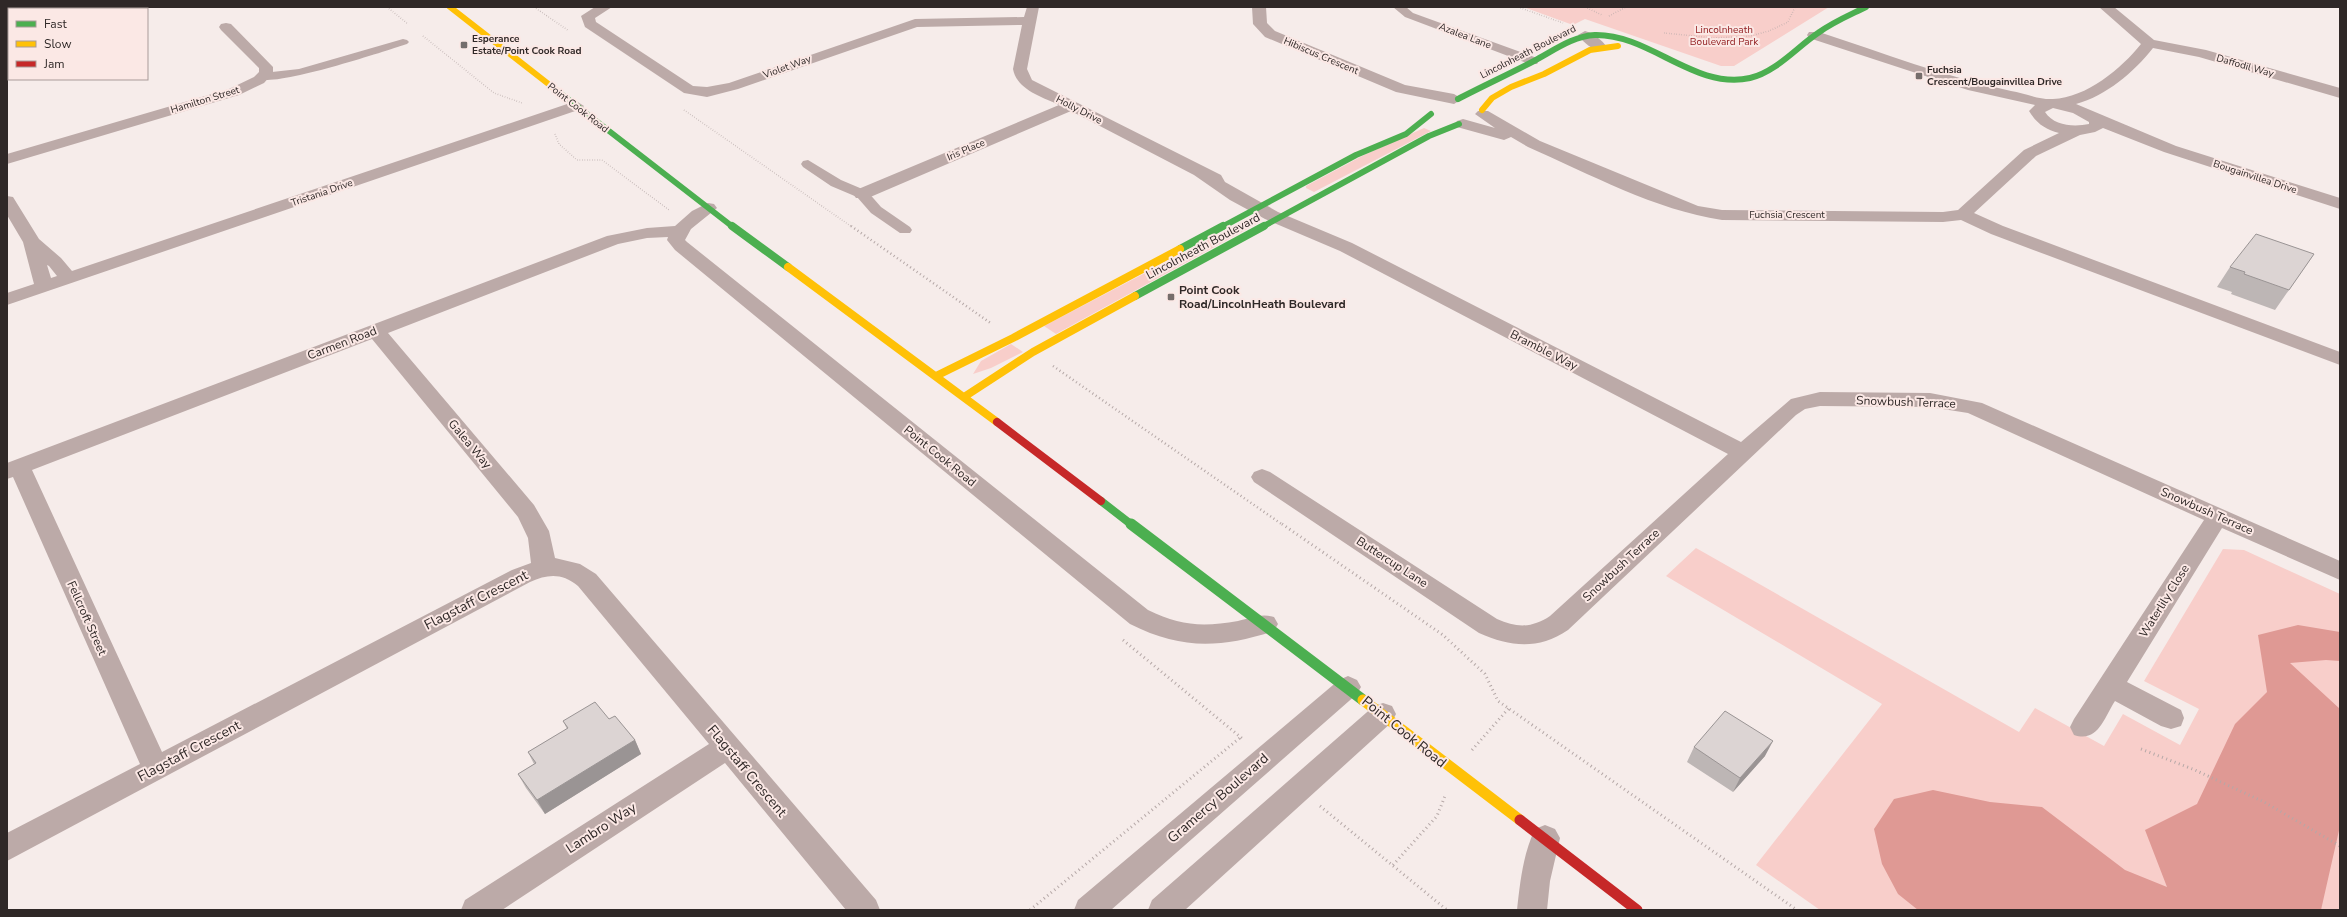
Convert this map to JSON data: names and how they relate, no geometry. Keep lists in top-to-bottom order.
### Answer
{
  "streets": {
    "street": [
      "Lincolnheath Boulevard",
      "Hibiscus Crescent",
      "Daffodil Way",
      "Violet Way",
      "Hamilton Street",
      "Point Cook Road",
      "Holly Drive",
      "Iris Place",
      "Bougainvillea Drive",
      "Tristania Drive",
      "Fuchsia Crescent",
      "Carmen Road",
      "Bramble Way",
      "Snowbush Terrace",
      "Galea Way",
      "Buttercup Lane",
      "Flagstaff Crescent",
      "Waterlily Close",
      "Fellcroft Street",
      "Gramercy Boulevard",
      "Lambro Way"
    ],
    "lane": ["Azalea Lane"]
  },
  "crossings": [
    ["Azalea Lane", "Lincolnheath Boulevard"],
    ["Lincolnheath Boulevard", "Hibiscus Crescent"],
    ["Lincolnheath Boulevard", "Point Cook Road"],
    ["Lincolnheath Boulevard", "Holly Drive"],
    ["Lincolnheath Boulevard", "Fuchsia Crescent"],
    ["Lincolnheath Boulevard", "Bramble Way"],
    ["Violet Way", "Holly Drive"],
    ["Point Cook Road", "Tristania Drive"],
    ["Point Cook Road", "Carmen Road"],
    ["Point Cook Road", "Gramercy Boulevard"],
    ["Holly Drive", "Iris Place"],
    ["Holly Drive", "Bramble Way"],
    ["Carmen Road", "Galea Way"],
    ["Carmen Road", "Fellcroft Street"],
    ["Bramble Way", "Snowbush Terrace"],
    ["Snowbush Terrace", "Buttercup Lane"],
    ["Snowbush Terrace", "Waterlily Close"],
    ["Galea Way", "Flagstaff Crescent"],
    ["Flagstaff Crescent", "Fellcroft Street"],
    ["Flagstaff Crescent", "Lambro Way"]
  ],
  "parks": ["Lincolnheath Boulevard Park"],
  "places": {
    "transit": ["Esperance Estate/Point Cook Road", "Fuchsia Crescent/Bougainvillea Drive", "Point Cook Road/LincolnHeath Boulevard"]
  },
  "legend": ["Fast", "Slow", "Jam"]
}
